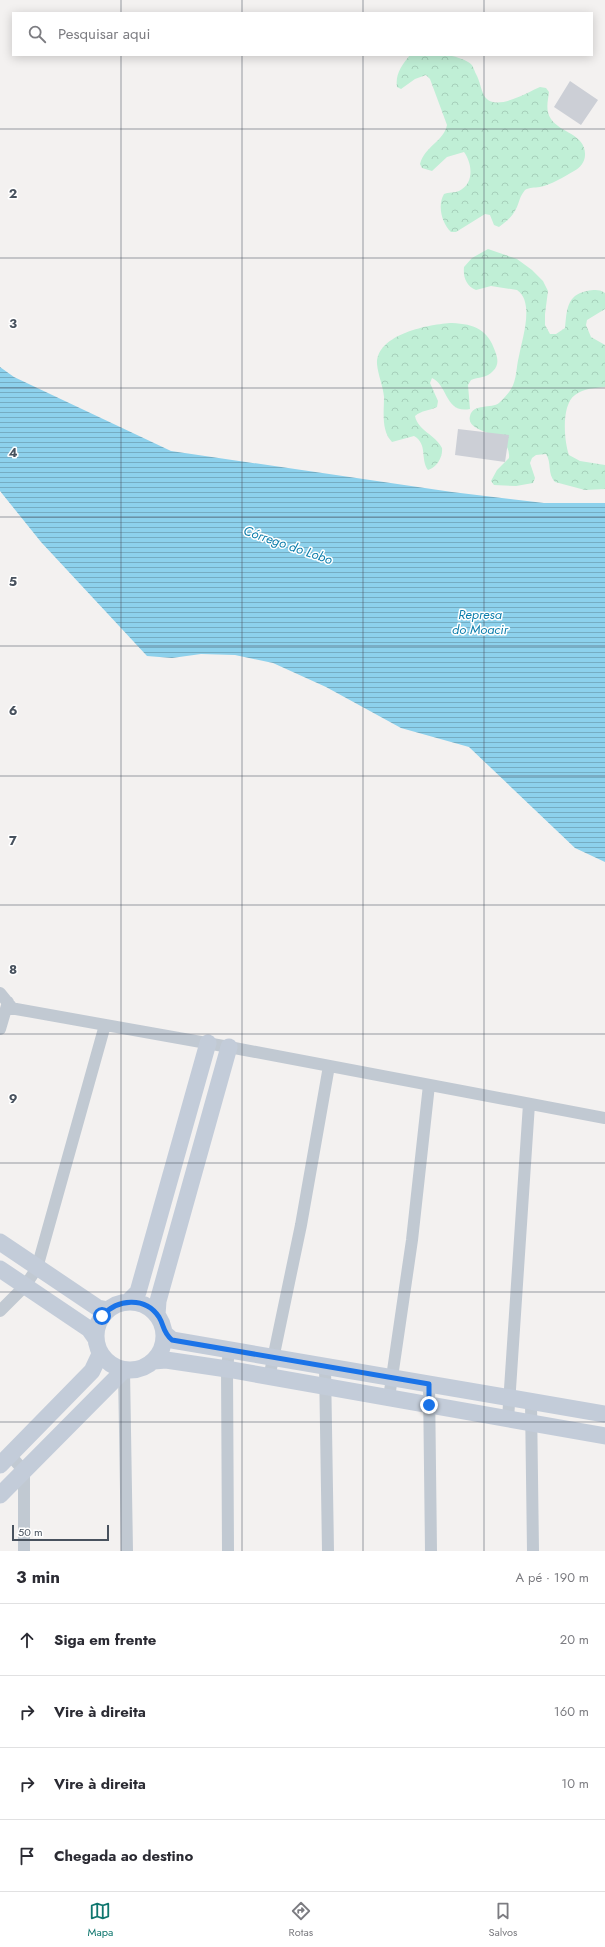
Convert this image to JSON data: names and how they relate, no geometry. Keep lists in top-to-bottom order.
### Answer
{
  "water": ["Córrego do Lobo", "Represa do Moacir"],
  "scale_bar": "50 m",
  "page": {
    "search": "Pesquisar aqui",
    "scale": "50 m",
    "heading": ["3 min", "A pé · 190 m"],
    "list": [
      ["Siga em frente", "20 m"],
      ["Vire à direita", "160 m"],
      ["Vire à direita", "10 m"],
      "Chegada ao destino"
    ],
    "nav": ["Mapa", "Rotas", "Salvos"]
  },
  "grid": {
    "rows": [
      "2",
      "3",
      "4",
      "5",
      "6",
      "7",
      "8",
      "9"
    ]
  }
}
